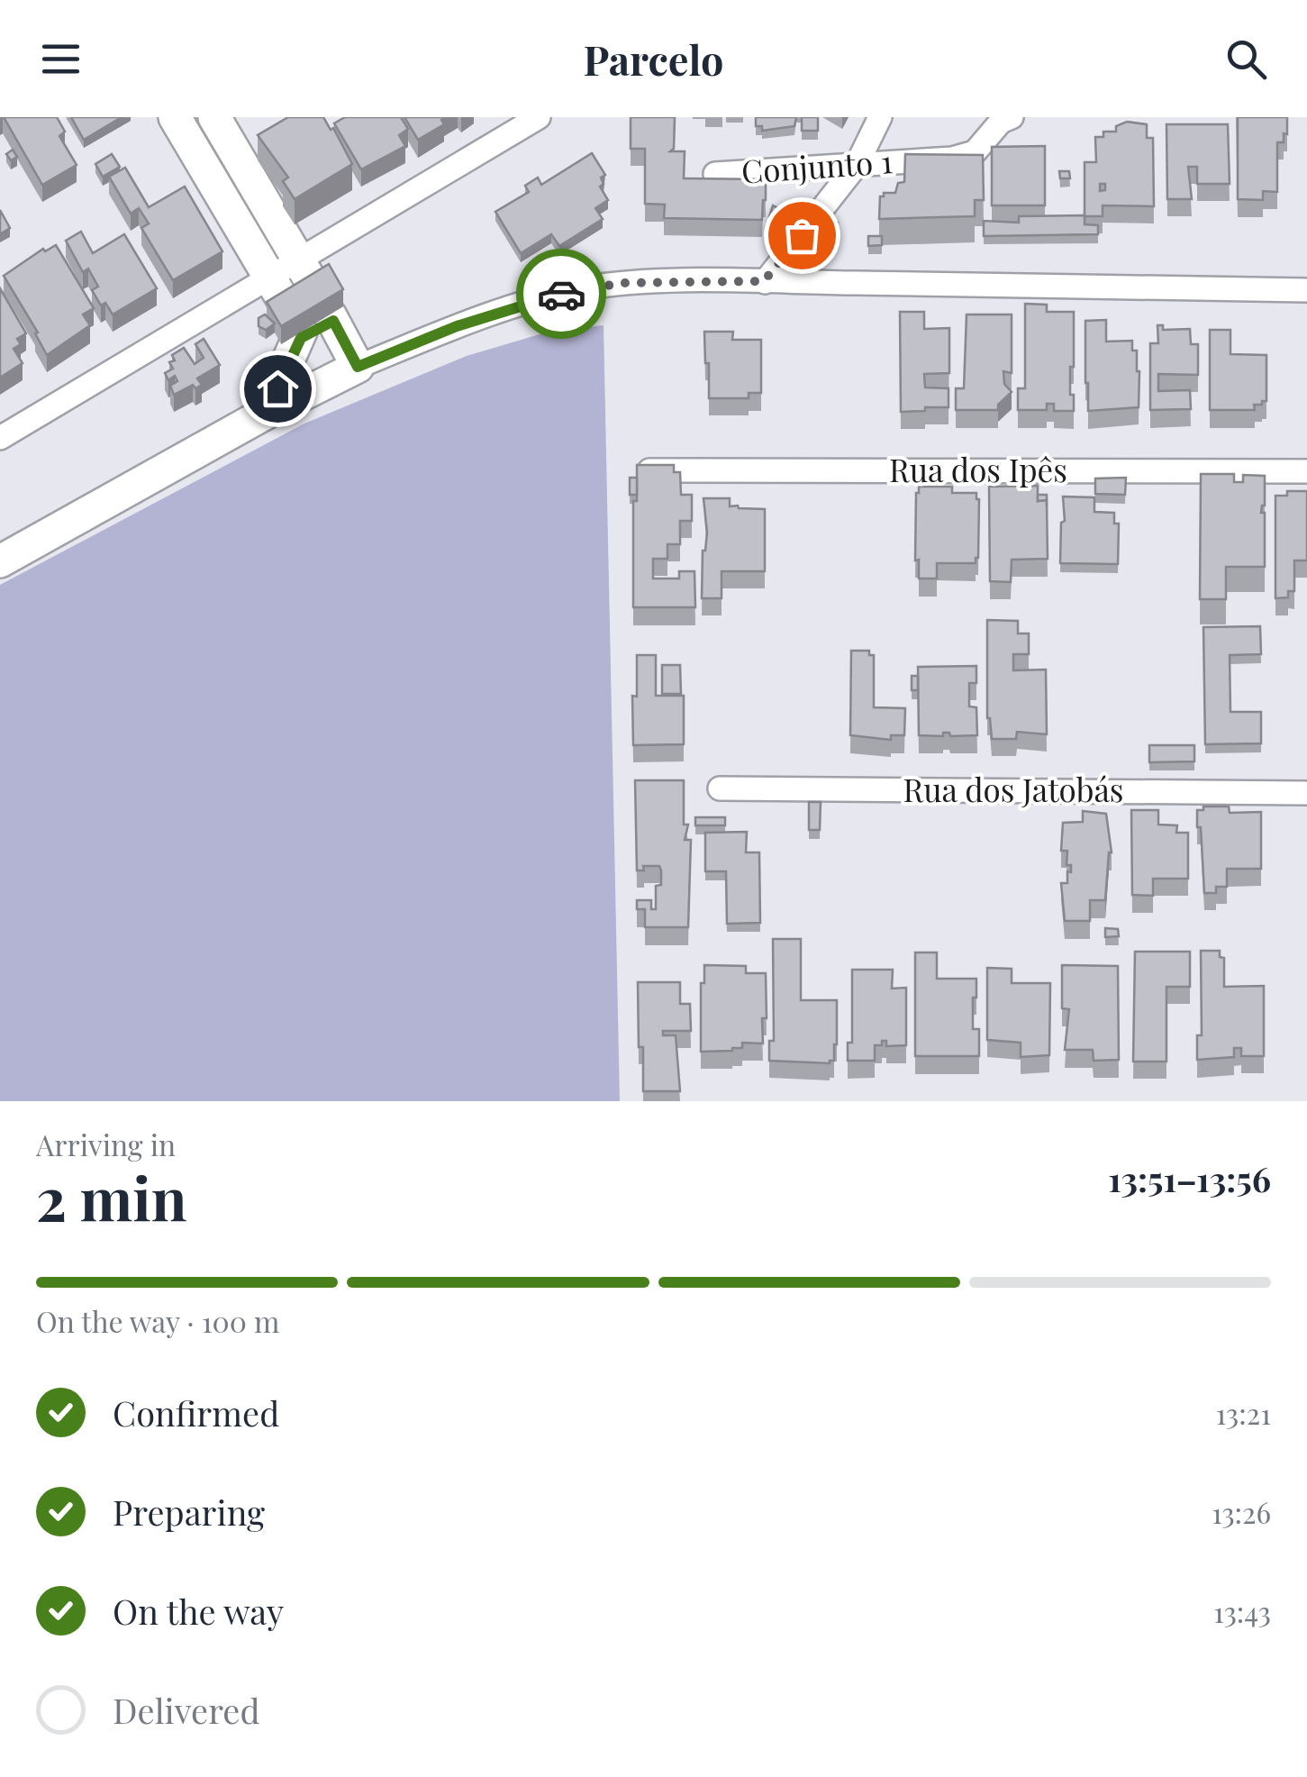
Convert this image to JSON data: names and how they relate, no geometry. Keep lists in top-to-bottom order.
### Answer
{
  "streets": {
    "street": ["Conjunto 1", "Rua dos Ipês", "Rua dos Jatobás"]
  },
  "page": {
    "header": "Parcelo",
    "heading": ["2 min", "Arriving in", "13:51–13:56"],
    "bar": "On the way · 100 m",
    "list": [
      ["Confirmed", "13:21"],
      ["Preparing", "13:26"],
      ["On the way", "13:43"],
      "Delivered"
    ]
  }
}
